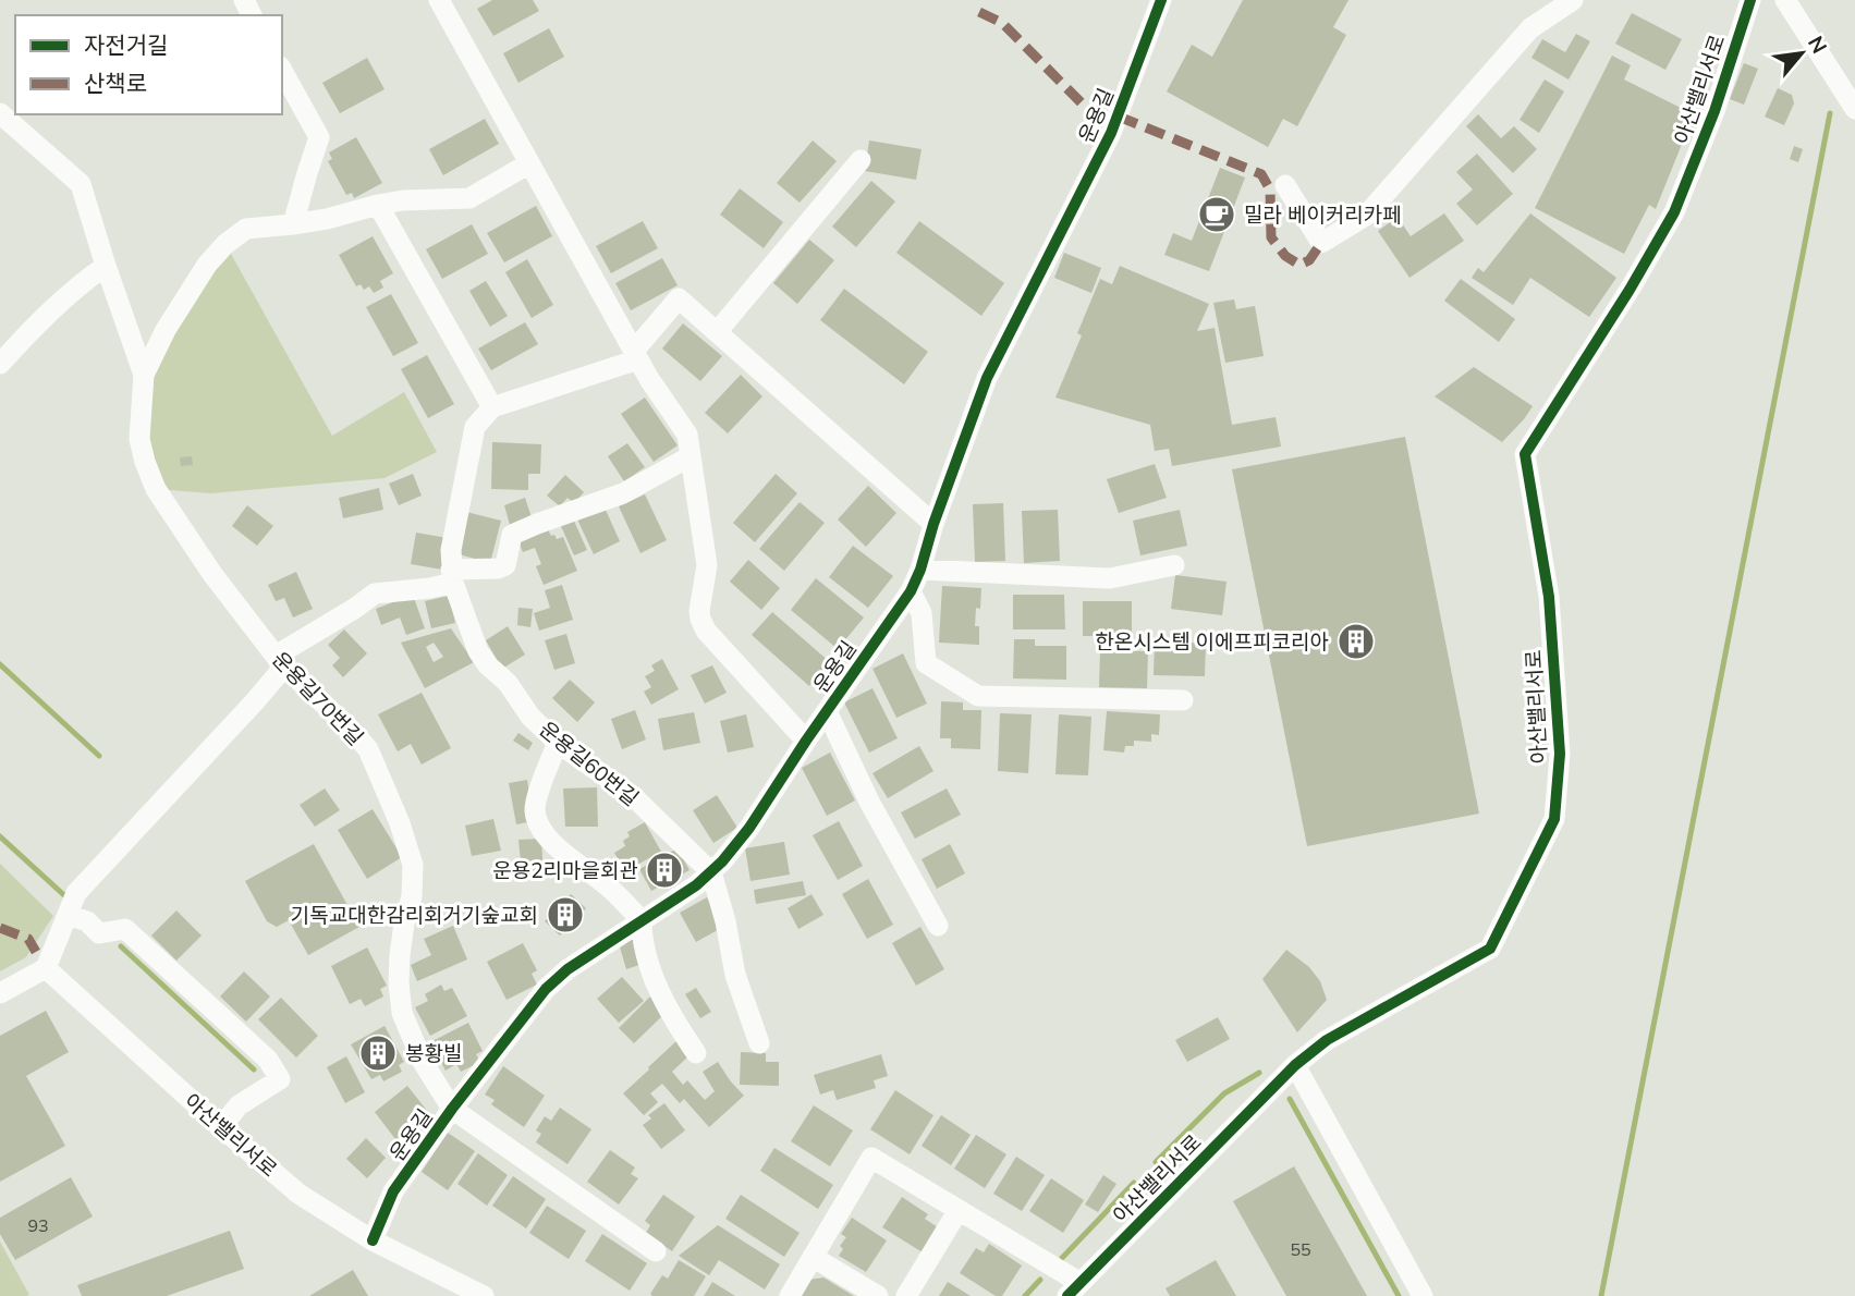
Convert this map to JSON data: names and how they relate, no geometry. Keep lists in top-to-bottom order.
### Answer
{
  "streets": {
    "street": [
      "아산밸리서로",
      "운용길",
      "운용길70번길",
      "운용길60번길"
    ]
  },
  "crossings": [
    ["아산밸리서로", "운용길"],
    ["운용길", "운용길70번길"],
    ["운용길", "운용길60번길"]
  ],
  "places": {
    "cafe": ["밀라 베이커리카페"],
    "building": [
      "한온시스템 이에프피코리아",
      "운용2리마을회관",
      "기독교대한감리회거기숲교회",
      "봉황빌"
    ]
  },
  "house_numbers": ["93", "55"],
  "legend": ["자전거길", "산책로"],
  "north": "top right"
}
